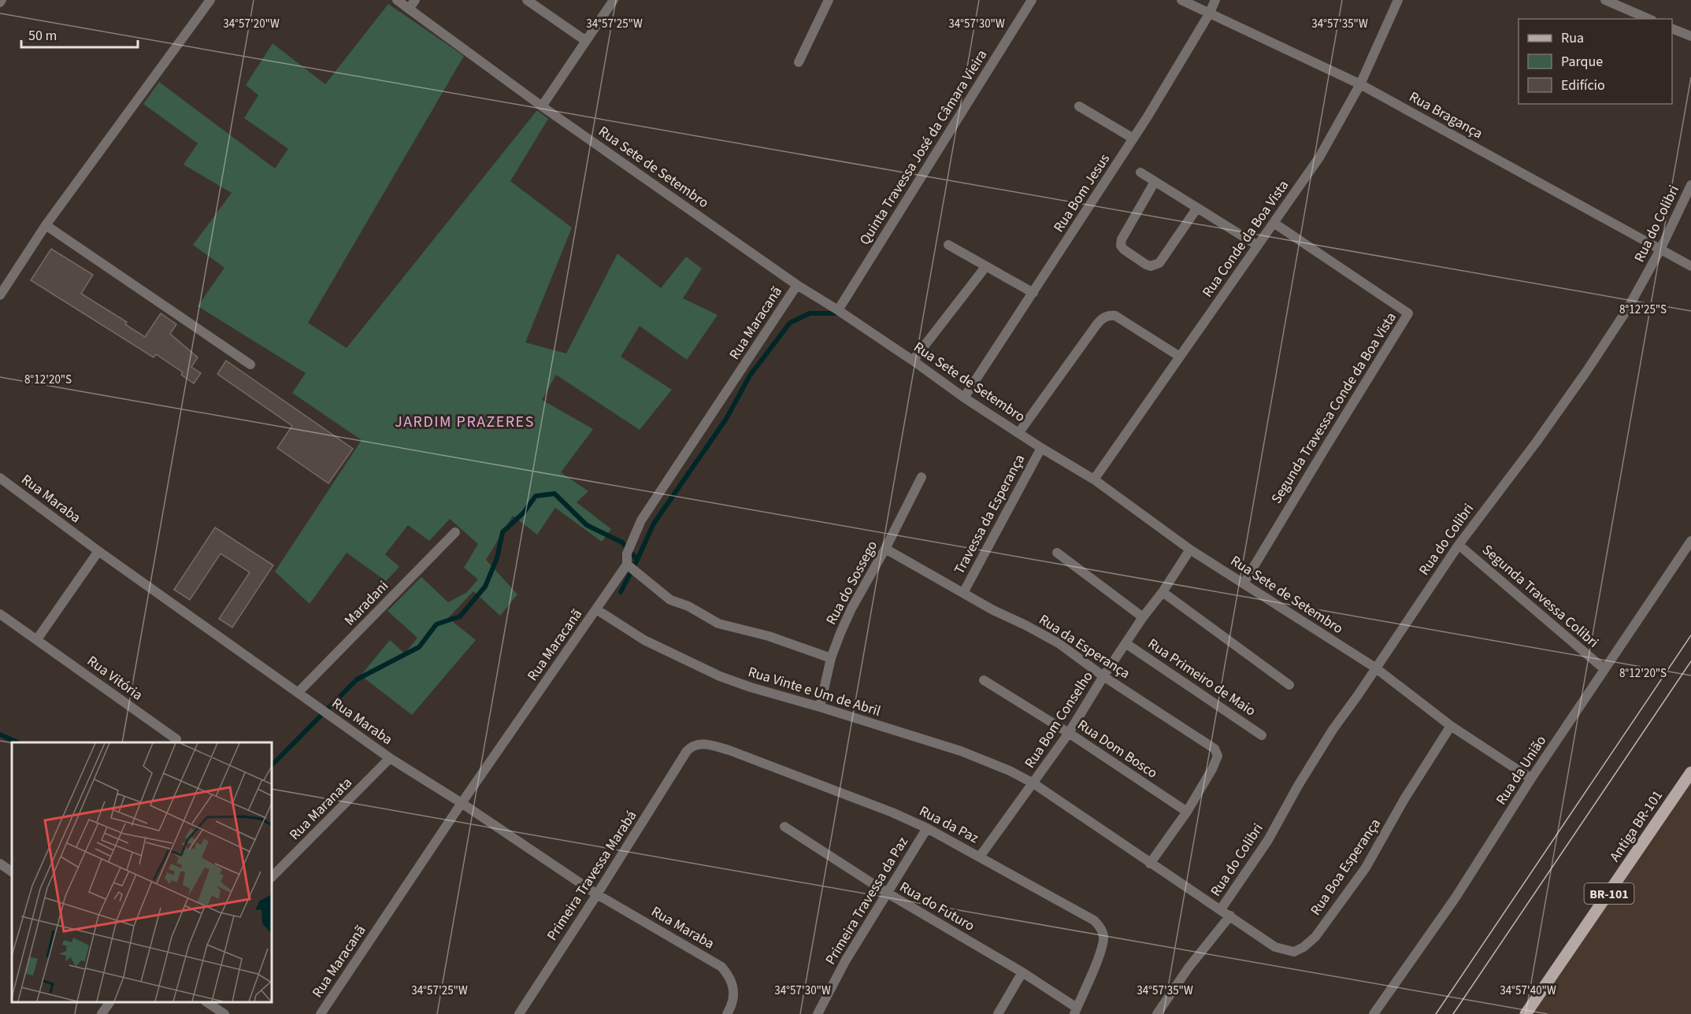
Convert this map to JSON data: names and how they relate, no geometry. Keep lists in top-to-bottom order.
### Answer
{
  "streets": {
    "main road": ["Antiga BR-101", "BR-101"],
    "street": [
      "Rua Bragança",
      "Quinta Travessa José da Câmara Vieira",
      "Rua Sete de Setembro",
      "Rua Bom Jesus",
      "Rua do Colibri",
      "Rua Conde da Boa Vista",
      "Rua Maracanã",
      "Segunda Travessa Conde da Boa Vista",
      "Rua Maraba",
      "Travessa da Esperança",
      "Rua do Sossego",
      "Segunda Travessa Colibri",
      "Maradani",
      "Rua da Esperança",
      "Rua Primeiro de Maio",
      "Rua Vitória",
      "Rua Vinte e Um de Abril",
      "Rua Bom Conselho",
      "Rua Dom Bosco",
      "Rua da União",
      "Rua Maranata",
      "Rua da Paz",
      "Rua Boa Esperança",
      "Primeira Travessa Marabá",
      "Primeira Travessa da Paz",
      "Rua do Futuro"
    ]
  },
  "crossings": [
    ["Rua Bragança", "Rua Bom Jesus"],
    ["Rua Bragança", "Rua do Colibri"],
    ["Rua Bragança", "Rua Conde da Boa Vista"],
    ["Quinta Travessa José da Câmara Vieira", "Rua Sete de Setembro"],
    ["Rua Sete de Setembro", "Rua Bom Jesus"],
    ["Rua Sete de Setembro", "Rua do Colibri"],
    ["Rua Sete de Setembro", "Rua Conde da Boa Vista"],
    ["Rua Sete de Setembro", "Rua Maracanã"],
    ["Rua Sete de Setembro", "Segunda Travessa Conde da Boa Vista"],
    ["Rua Sete de Setembro", "Travessa da Esperança"],
    ["Rua Sete de Setembro", "Rua Bom Conselho"],
    ["Rua Sete de Setembro", "Rua da União"],
    ["Rua Sete de Setembro", "Rua Boa Esperança"],
    ["Rua do Colibri", "Segunda Travessa Colibri"],
    ["Rua do Colibri", "Rua Boa Esperança"],
    ["Rua Conde da Boa Vista", "Segunda Travessa Conde da Boa Vista"],
    ["Rua Maracanã", "Rua Maraba"],
    ["Rua Maracanã", "Rua Vinte e Um de Abril"],
    ["Rua Maraba", "Maradani"],
    ["Rua Maraba", "Rua Maranata"],
    ["Rua Maraba", "Primeira Travessa Marabá"],
    ["Travessa da Esperança", "Rua da Esperança"],
    ["Rua do Sossego", "Rua da Esperança"],
    ["Rua do Sossego", "Rua Vinte e Um de Abril"],
    ["Segunda Travessa Colibri", "Rua da União"],
    ["Rua da Esperança", "Rua Bom Conselho"],
    ["Rua da Esperança", "Rua Dom Bosco"],
    ["Rua Primeiro de Maio", "Rua Bom Conselho"],
    ["Rua Vinte e Um de Abril", "Rua Bom Conselho"],
    ["Rua Bom Conselho", "Rua Dom Bosco"],
    ["Rua Bom Conselho", "Rua da Paz"],
    ["Rua da Paz", "Primeira Travessa Marabá"],
    ["Rua da Paz", "Primeira Travessa da Paz"],
    ["Rua da Paz", "Rua do Futuro"],
    ["Primeira Travessa da Paz", "Rua do Futuro"]
  ],
  "districts": ["JARDIM PRAZERES"],
  "legend": ["Rua", "Parque", "Edifício"],
  "scale_bar": "50 m",
  "coordinates": [
    "34°57'20\"W",
    "34°57'25\"W",
    "34°57'30\"W",
    "34°57'35\"W",
    "8°12'25\"S",
    "8°12'20\"S",
    "34°57'40\"W"
  ]
}
